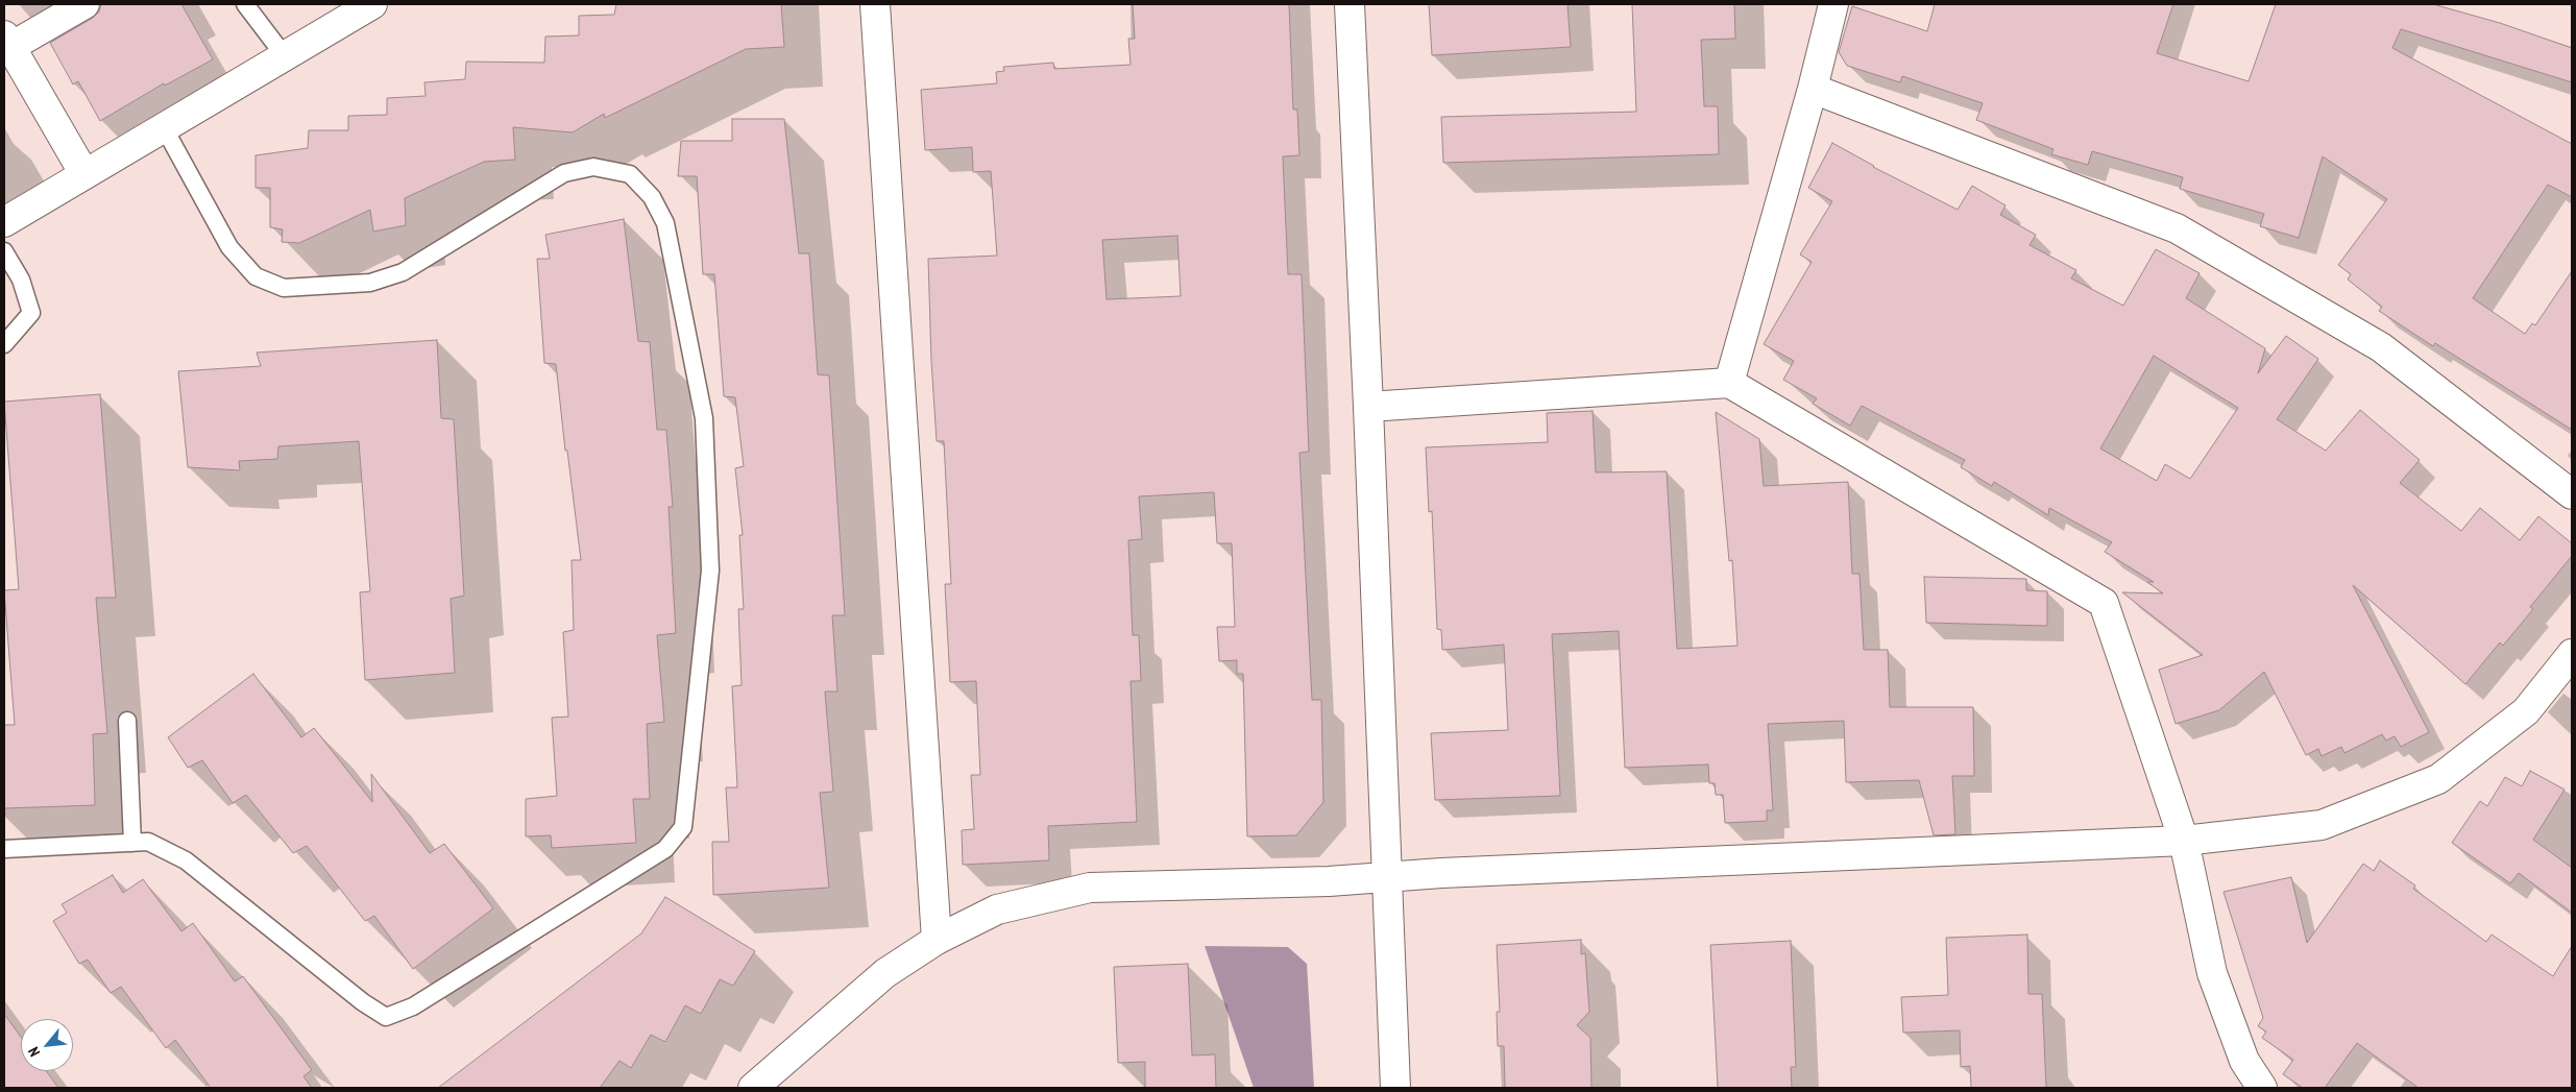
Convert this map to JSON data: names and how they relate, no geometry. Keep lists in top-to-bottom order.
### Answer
{
  "north": "bottom left"
}
